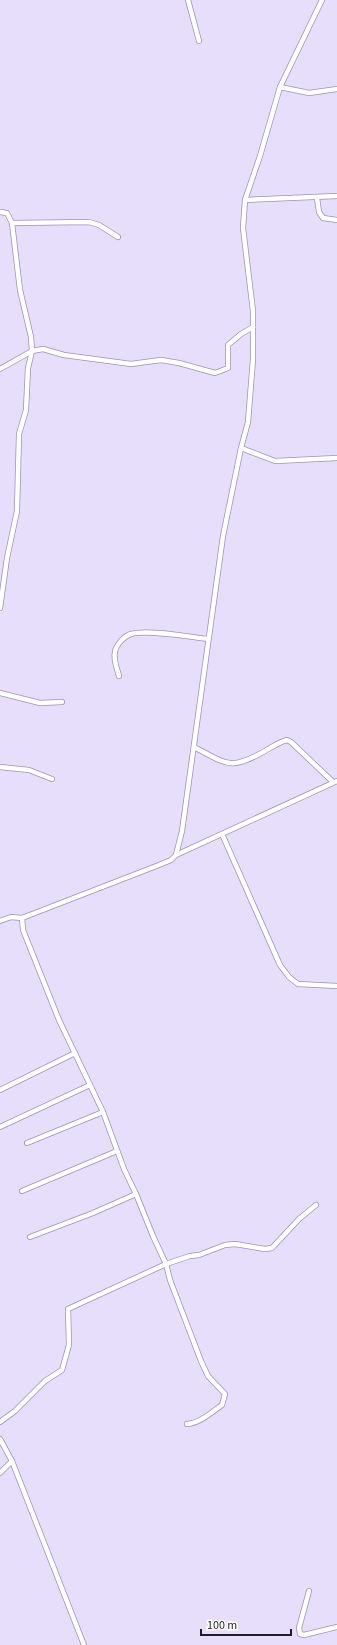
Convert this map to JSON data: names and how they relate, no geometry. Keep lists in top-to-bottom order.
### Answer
{
  "scale_bar": "100 m"
}
